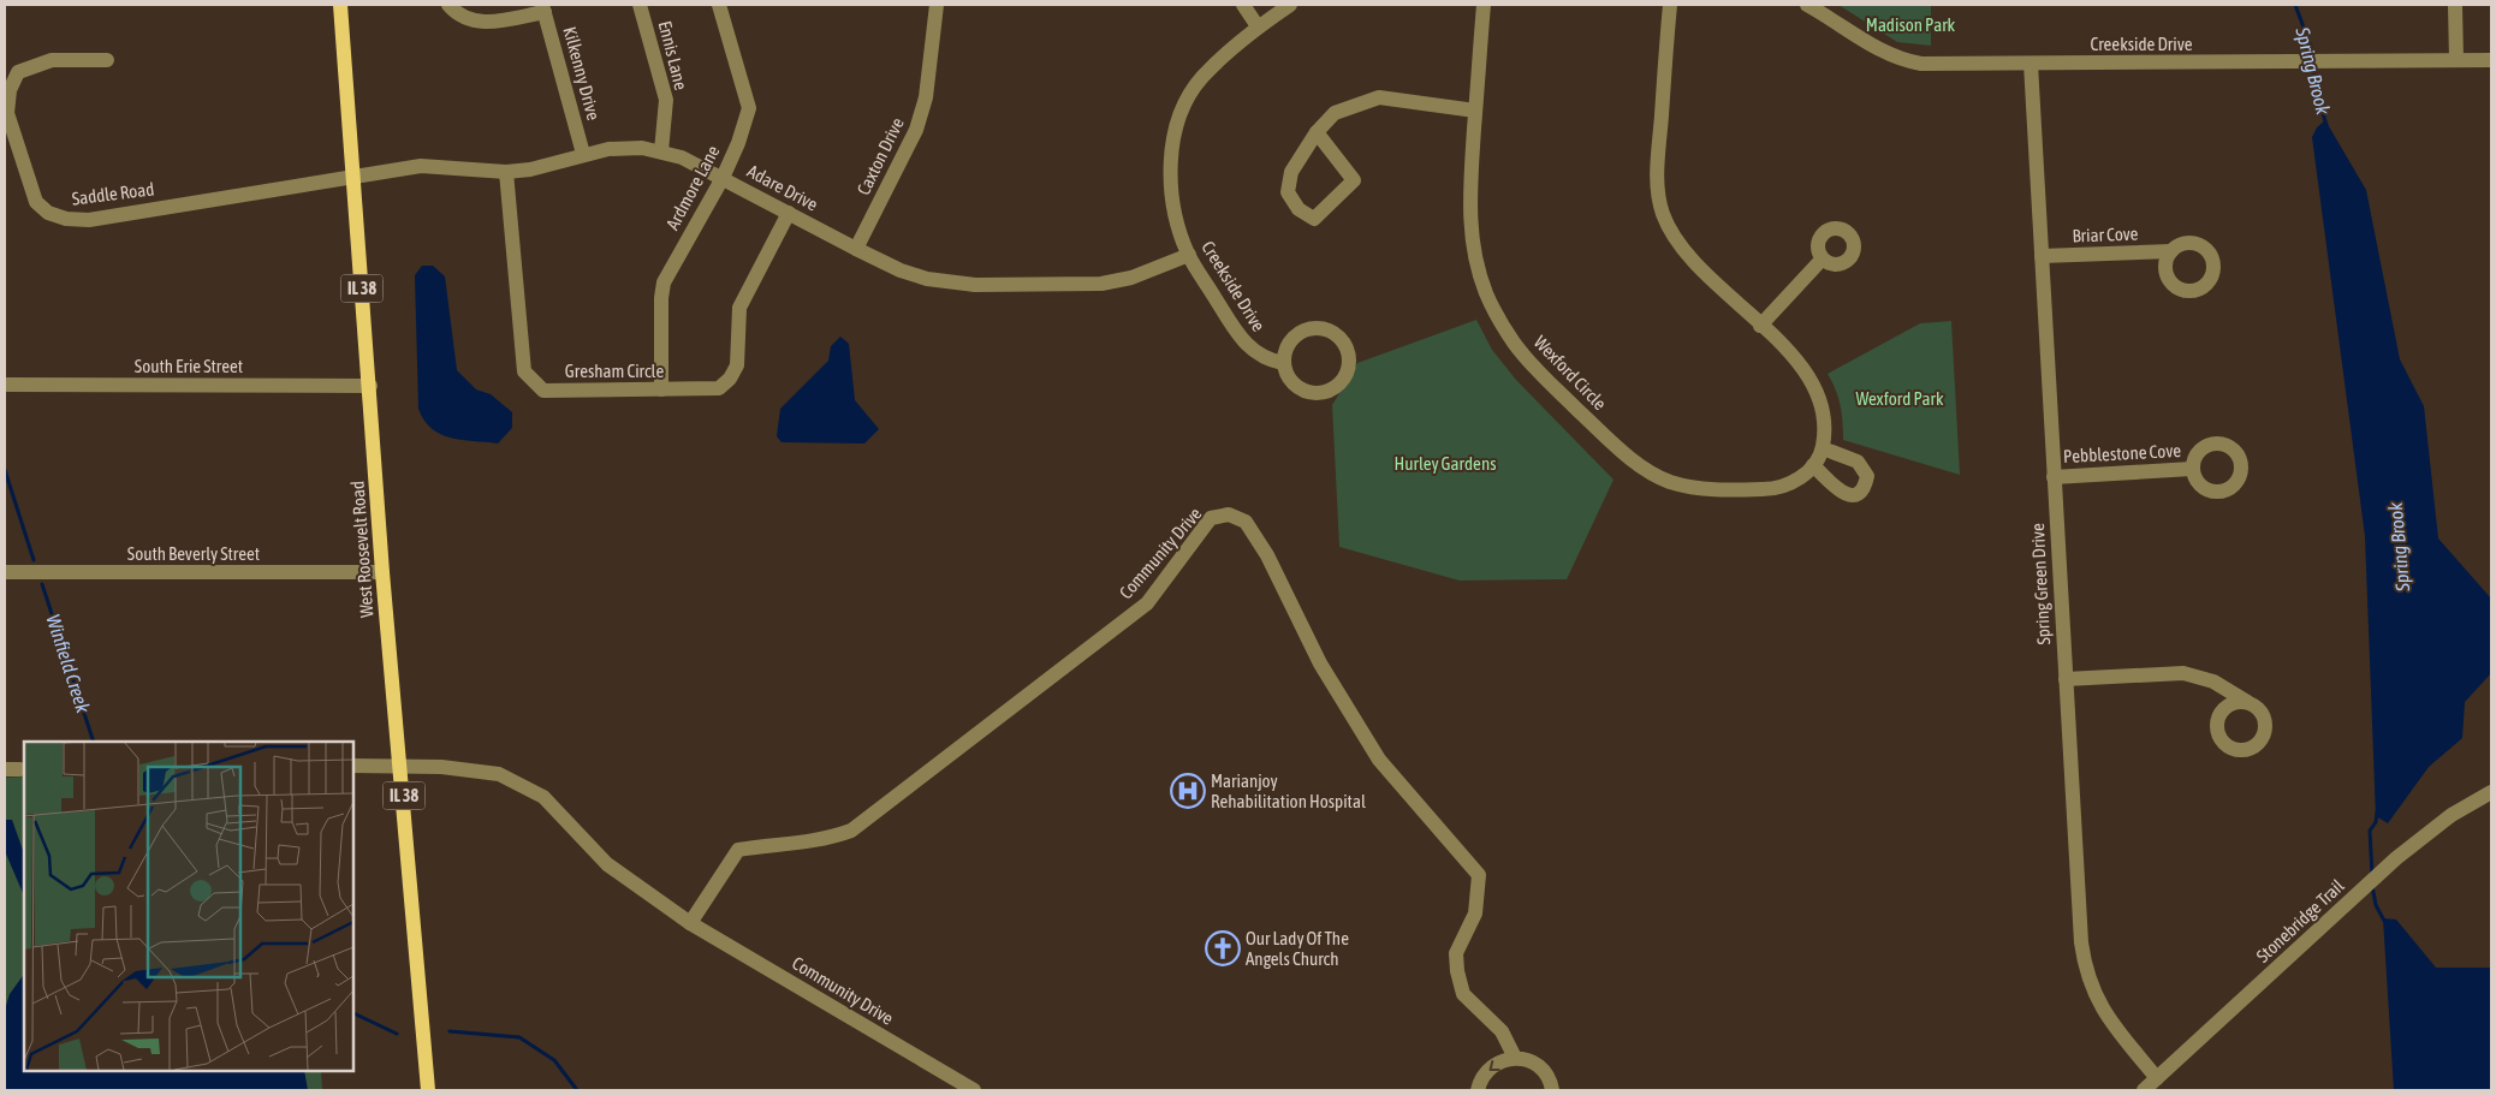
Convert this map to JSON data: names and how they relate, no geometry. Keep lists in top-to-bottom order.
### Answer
{
  "streets": {
    "main road": ["IL 38", "West Roosevelt Road"],
    "street": [
      "Creekside Drive",
      "Ennis Lane",
      "Kilkenny Drive",
      "Caxton Drive",
      "Ardmore Lane",
      "Adare Drive",
      "Saddle Road",
      "Briar Cove",
      "South Erie Street",
      "Gresham Circle",
      "Wexford Circle",
      "Pebblestone Cove",
      "South Beverly Street",
      "Community Drive",
      "Spring Green Drive",
      "Stonebridge Trail"
    ]
  },
  "crossings": [
    ["Creekside Drive", "Adare Drive"],
    ["Creekside Drive", "Spring Green Drive"],
    ["Ennis Lane", "Adare Drive"],
    ["Kilkenny Drive", "Adare Drive"],
    ["Caxton Drive", "Adare Drive"],
    ["Ardmore Lane", "Adare Drive"],
    ["Ardmore Lane", "Gresham Circle"],
    ["Adare Drive", "Saddle Road"],
    ["Adare Drive", "Gresham Circle"],
    ["Adare Drive", "West Roosevelt Road"],
    ["Saddle Road", "West Roosevelt Road"],
    ["Briar Cove", "Spring Green Drive"],
    ["South Erie Street", "West Roosevelt Road"],
    ["Pebblestone Cove", "Spring Green Drive"],
    ["West Roosevelt Road", "South Beverly Street"],
    ["West Roosevelt Road", "Community Drive"],
    ["Spring Green Drive", "Stonebridge Trail"]
  ],
  "water": ["Spring Brook", "Winfield Creek"],
  "parks": ["Madison Park", "Wexford Park", "Hurley Gardens"],
  "places": {
    "hospital": ["Marianjoy Rehabilitation Hospital"],
    "church": ["Our Lady Of The Angels Church"]
  }
}
